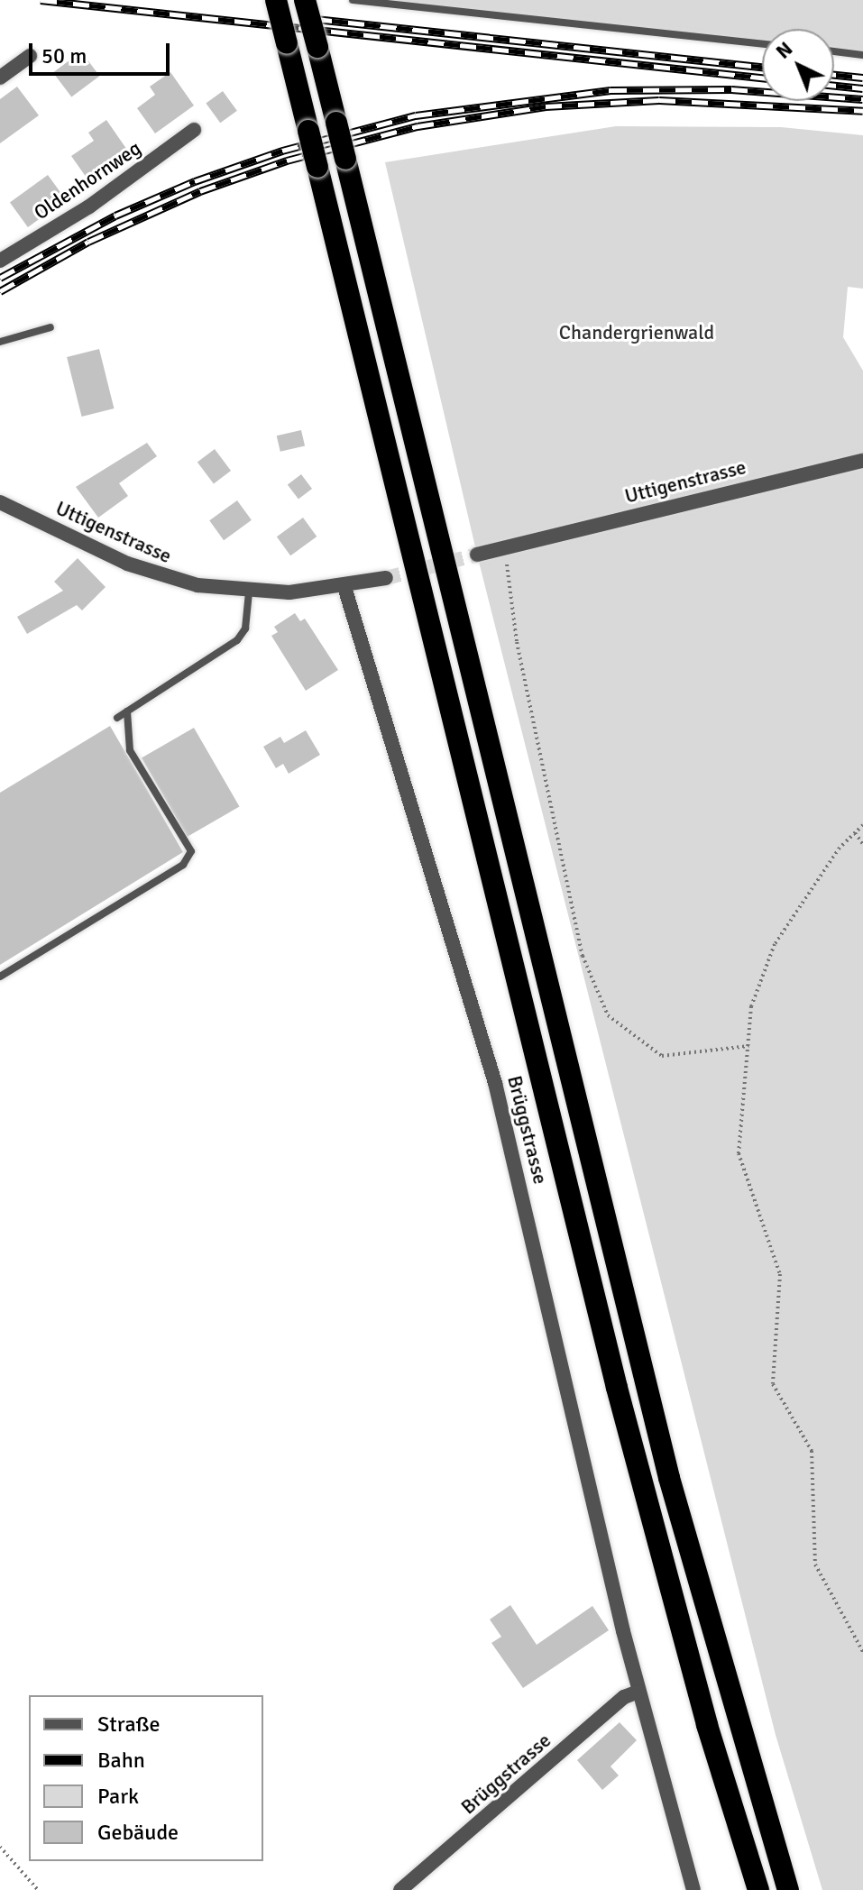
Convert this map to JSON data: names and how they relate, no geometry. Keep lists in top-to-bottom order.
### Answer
{
  "streets": {
    "street": ["Oldenhornweg", "Uttigenstrasse", "Brüggstrasse"]
  },
  "crossings": [
    ["Uttigenstrasse", "Brüggstrasse"]
  ],
  "parks": ["Chandergrienwald"],
  "legend": [
    "Straße",
    "Bahn",
    "Park",
    "Gebäude"
  ],
  "scale_bar": "50 m",
  "north": "top left"
}
